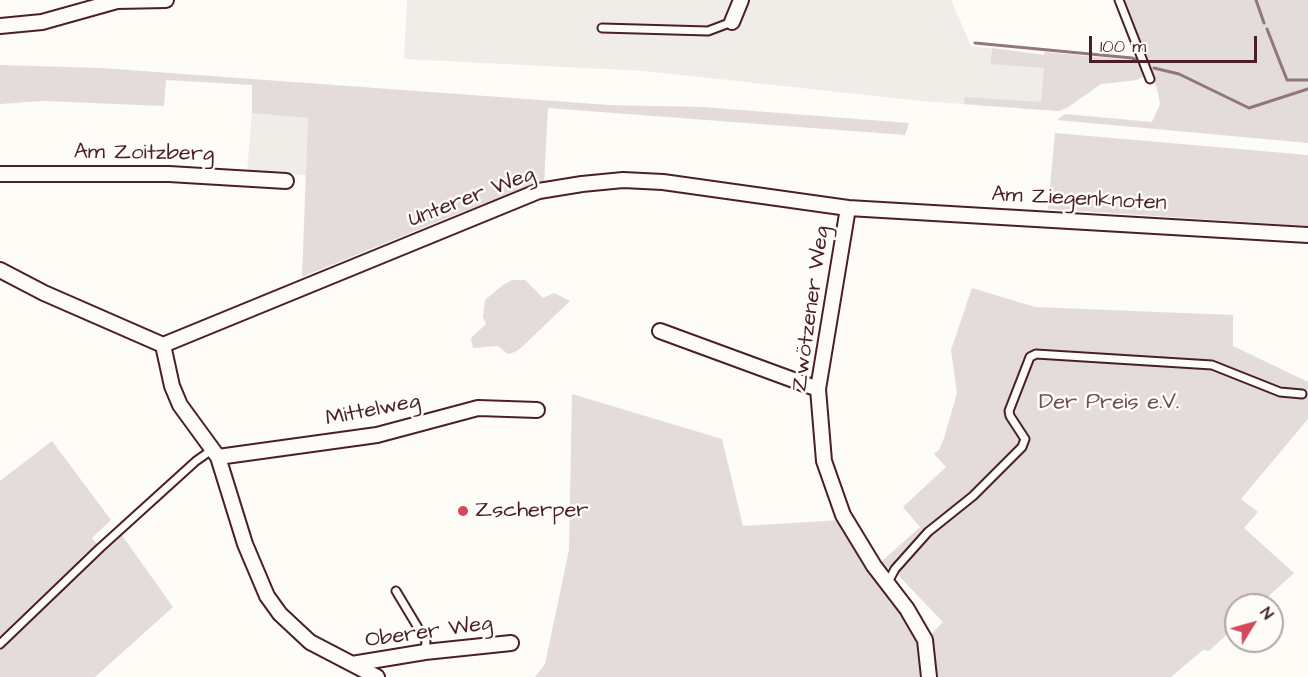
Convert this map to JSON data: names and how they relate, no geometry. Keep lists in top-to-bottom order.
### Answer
{
  "streets": {
    "street": [
      "Am Zoitzberg",
      "Unterer Weg",
      "Am Ziegenknoten",
      "Zwötzener Weg",
      "Mittelweg",
      "Oberer Weg"
    ]
  },
  "crossings": [
    ["Unterer Weg", "Am Ziegenknoten"],
    ["Unterer Weg", "Zwötzener Weg"],
    ["Am Ziegenknoten", "Zwötzener Weg"]
  ],
  "parks": ["Der Preis e.V."],
  "places": ["Zscherper"],
  "scale_bar": "100 m",
  "north": "top right"
}
